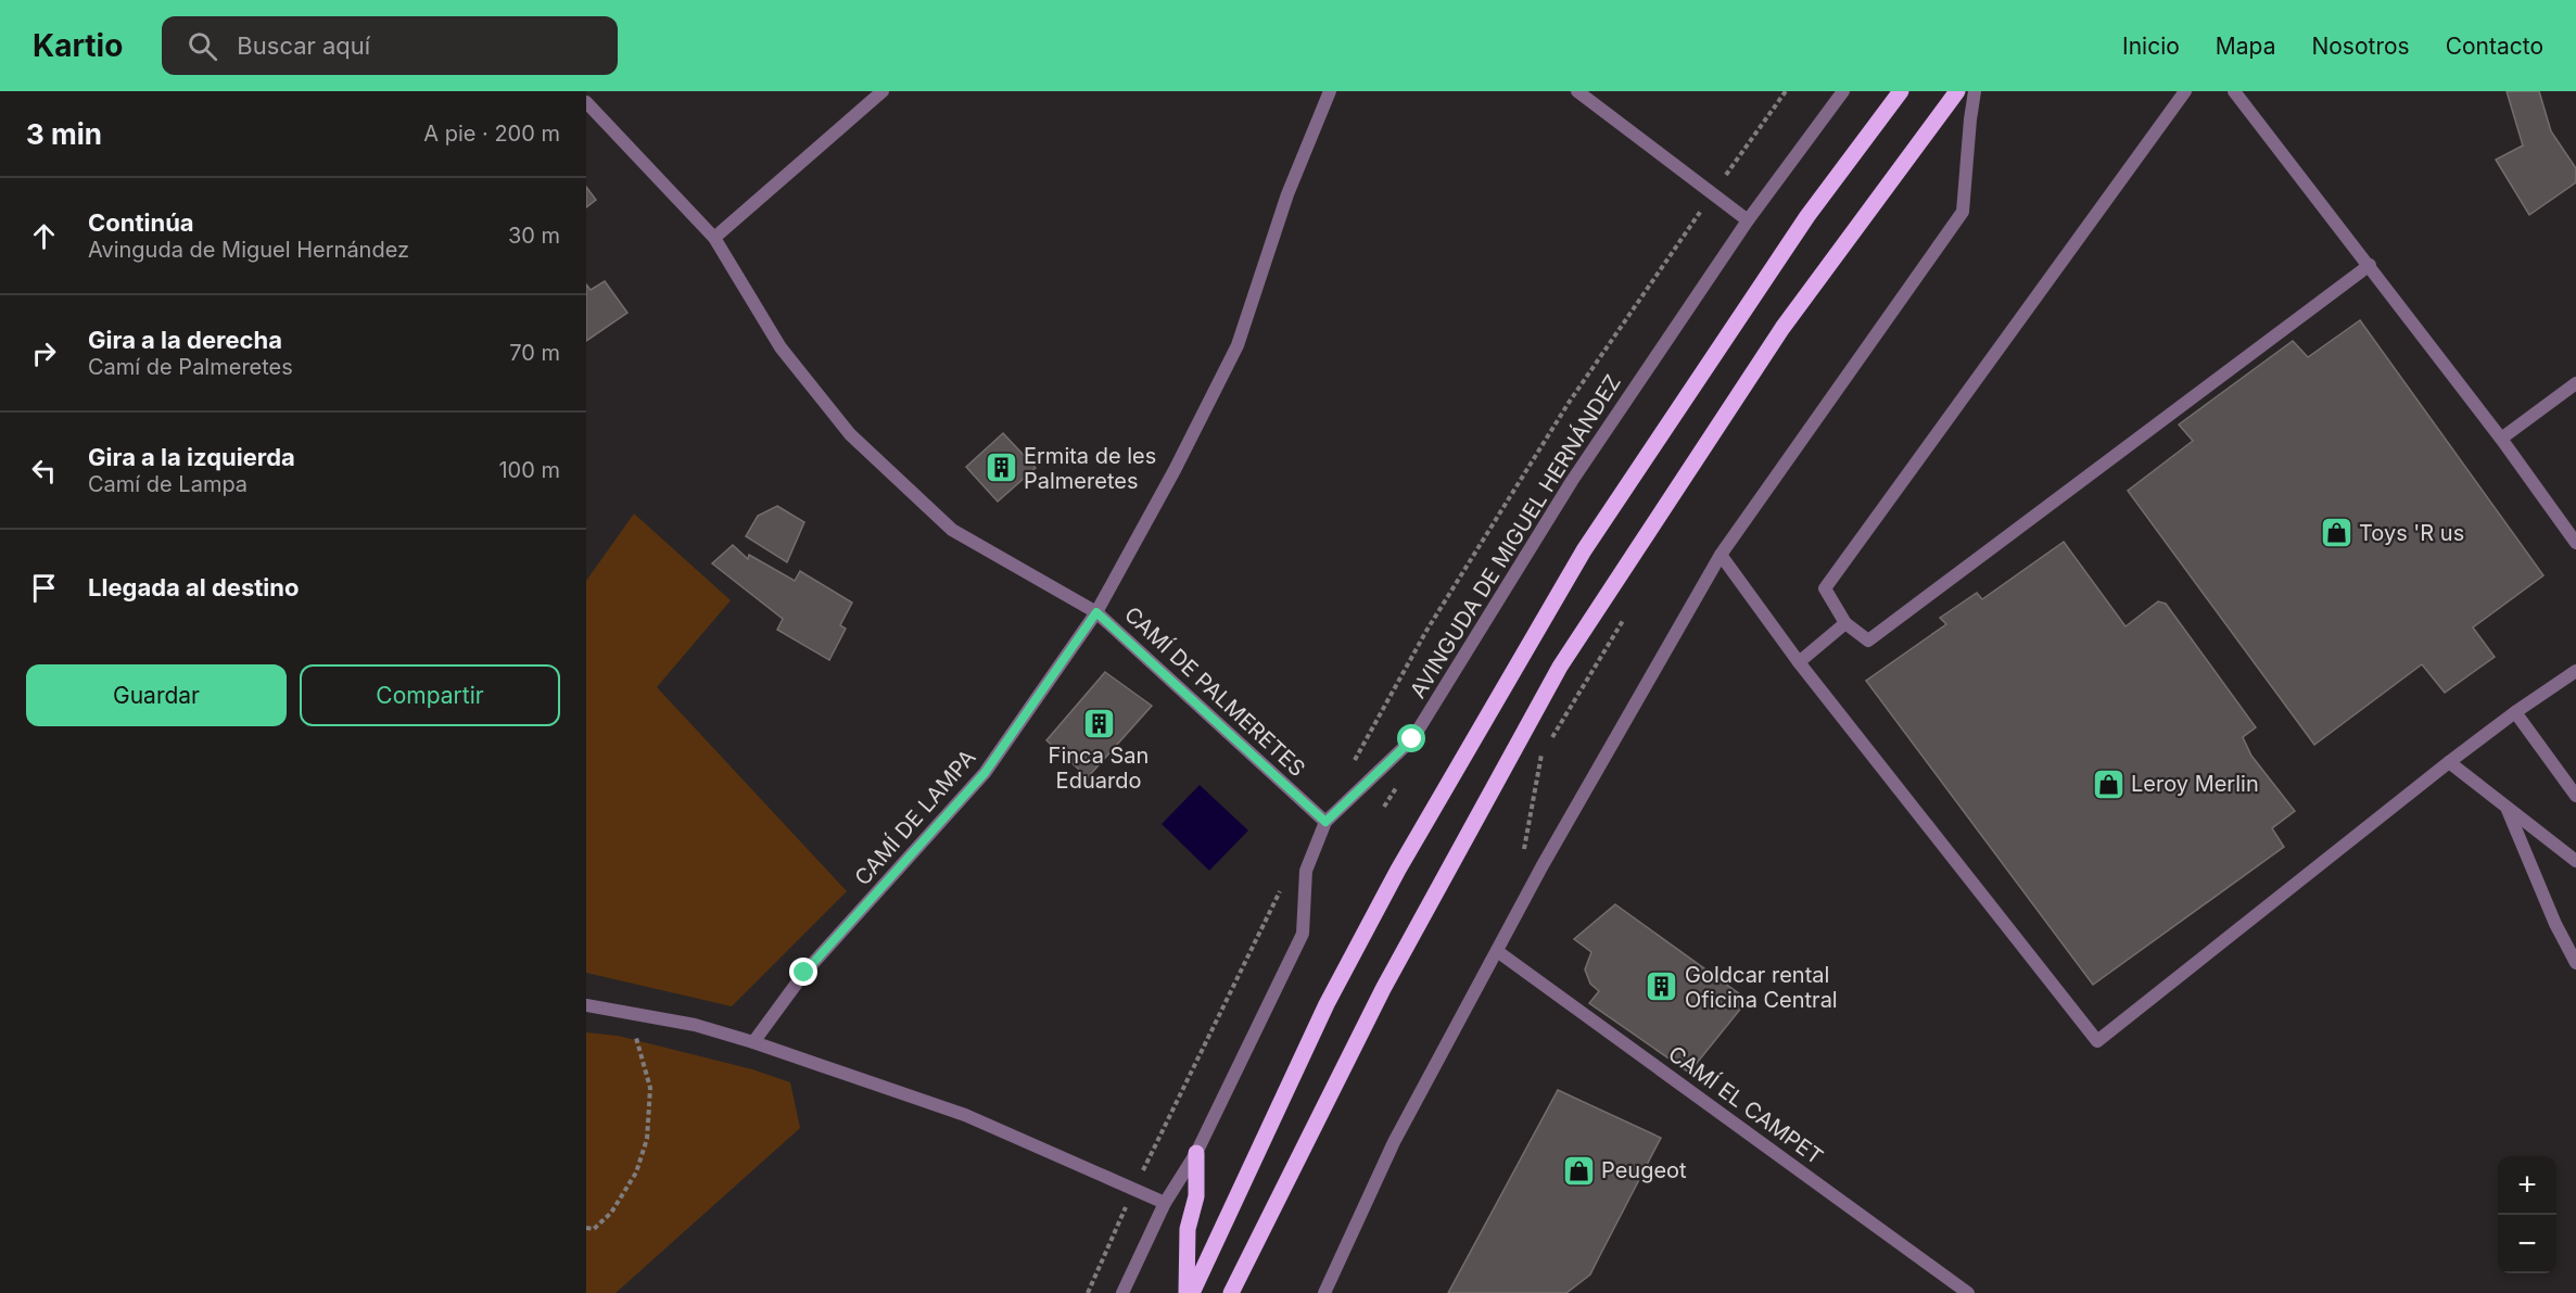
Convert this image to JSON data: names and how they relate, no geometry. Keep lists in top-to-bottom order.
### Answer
{
  "streets": {
    "street": [
      "AVINGUDA DE MIGUEL HERNÁNDEZ",
      "CAMÍ DE PALMERETES",
      "CAMÍ DE LAMPA",
      "CAMÍ EL CAMPET"
    ]
  },
  "crossings": [
    ["AVINGUDA DE MIGUEL HERNÁNDEZ", "CAMÍ DE PALMERETES"],
    ["CAMÍ DE PALMERETES", "CAMÍ DE LAMPA"]
  ],
  "places": {
    "building": ["Ermita de les Palmeretes", "Finca San Eduardo", "Goldcar rental Oficina Central"],
    "shop": ["Toys 'R us", "Leroy Merlin", "Peugeot"]
  },
  "page": {
    "header": "Kartio",
    "search": "Buscar aquí",
    "nav": [
      "Inicio",
      "Mapa",
      "Nosotros",
      "Contacto"
    ],
    "heading": ["3 min", "A pie · 200 m"],
    "list": [
      ["Continúa", "Avinguda de Miguel Hernández", "30 m"],
      ["Gira a la derecha", "Camí de Palmeretes", "70 m"],
      ["Gira a la izquierda", "Camí de Lampa", "100 m"],
      "Llegada al destino"
    ],
    "buttons": ["Guardar", "Compartir"],
    "map_buttons": ["+", "−"]
  }
}
